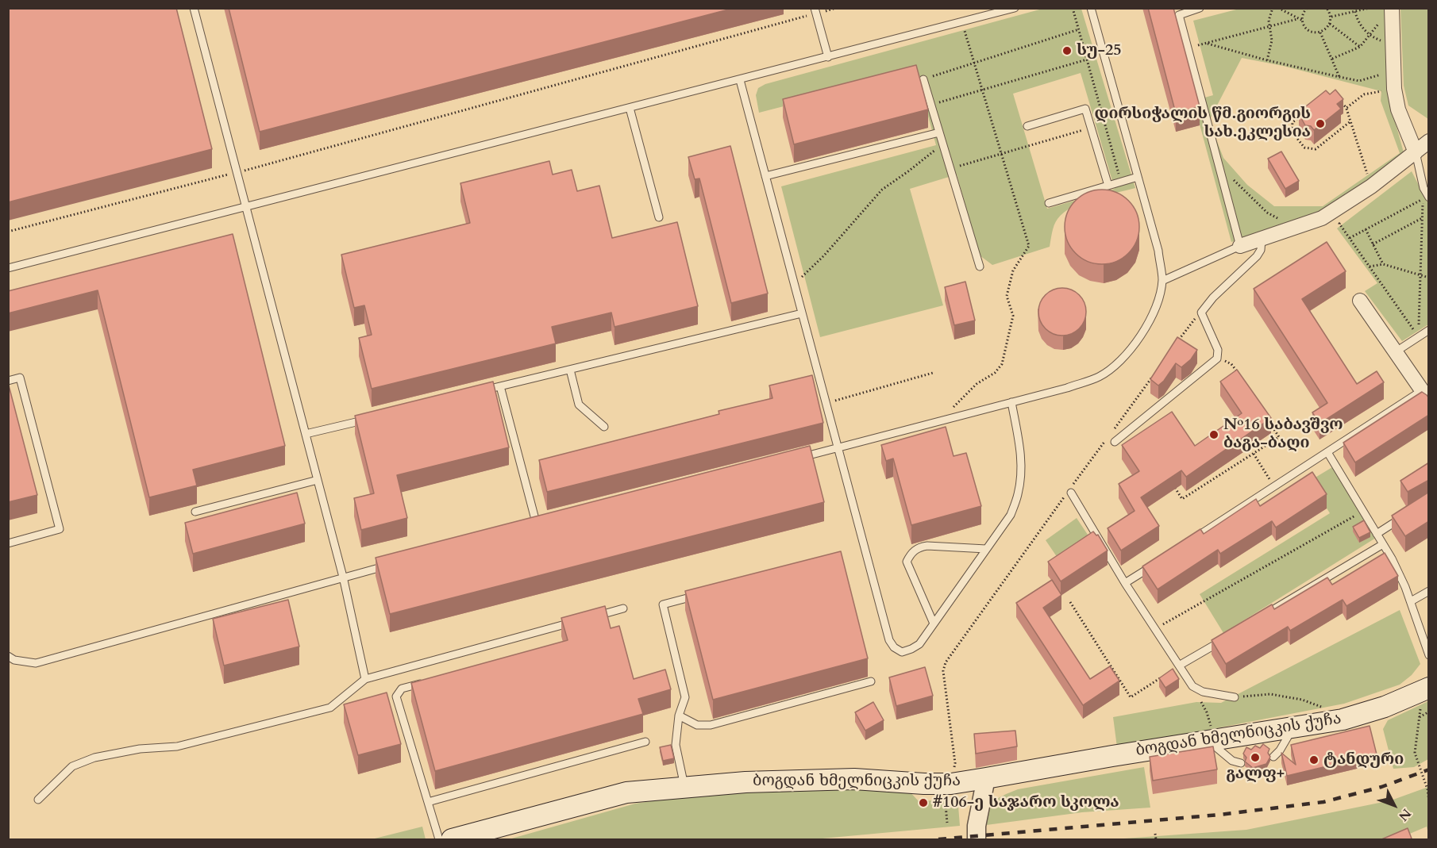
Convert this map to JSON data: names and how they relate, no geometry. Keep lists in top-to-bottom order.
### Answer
{
  "streets": {
    "main road": ["ბოგდან ხმელნიცკის ქუჩა"]
  },
  "places": [
    "სუ-25",
    "დირსიჭალის წმ.გიორგის სახ.ეკლესია",
    "№16 საბავშვო ბაგა-ბაღი",
    "გალფ+",
    "ტანდური",
    "#106-ე საჯარო სკოლა"
  ],
  "north": "bottom right"
}
